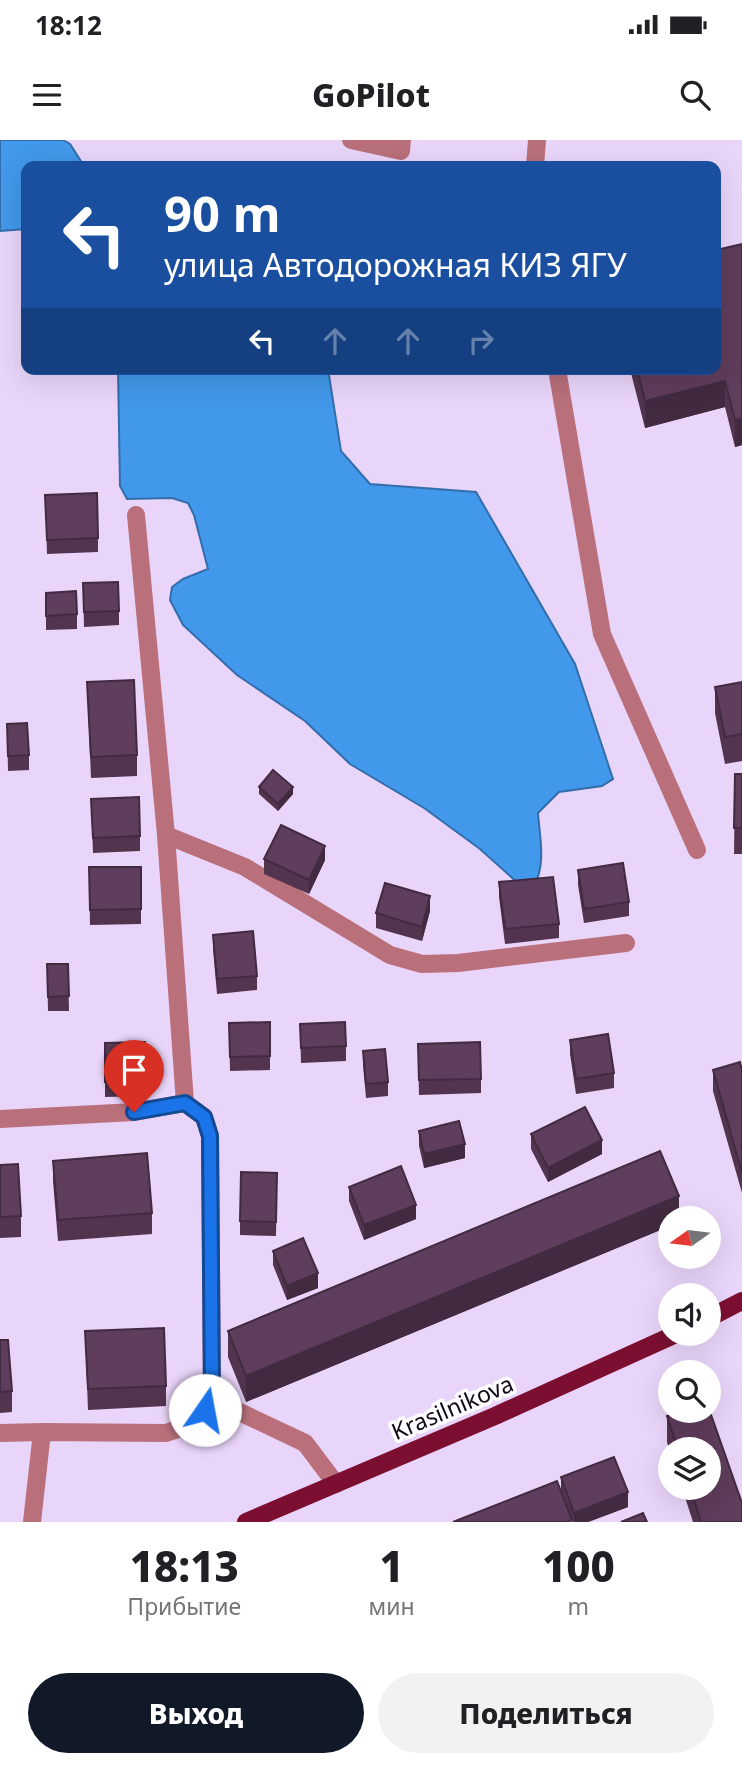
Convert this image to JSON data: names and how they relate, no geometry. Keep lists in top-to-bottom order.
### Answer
{
  "streets": {
    "main road": ["Krasilnikova"]
  },
  "north": "left",
  "page": {
    "status": "18:12",
    "header": "GoPilot",
    "turn": ["90 m", "улица Автодорожная КИЗ ЯГУ"],
    "eta": [
      "18:13",
      "Прибытие",
      "1",
      "мин",
      "100",
      "m"
    ],
    "buttons": ["Выход", "Поделиться"]
  }
}
